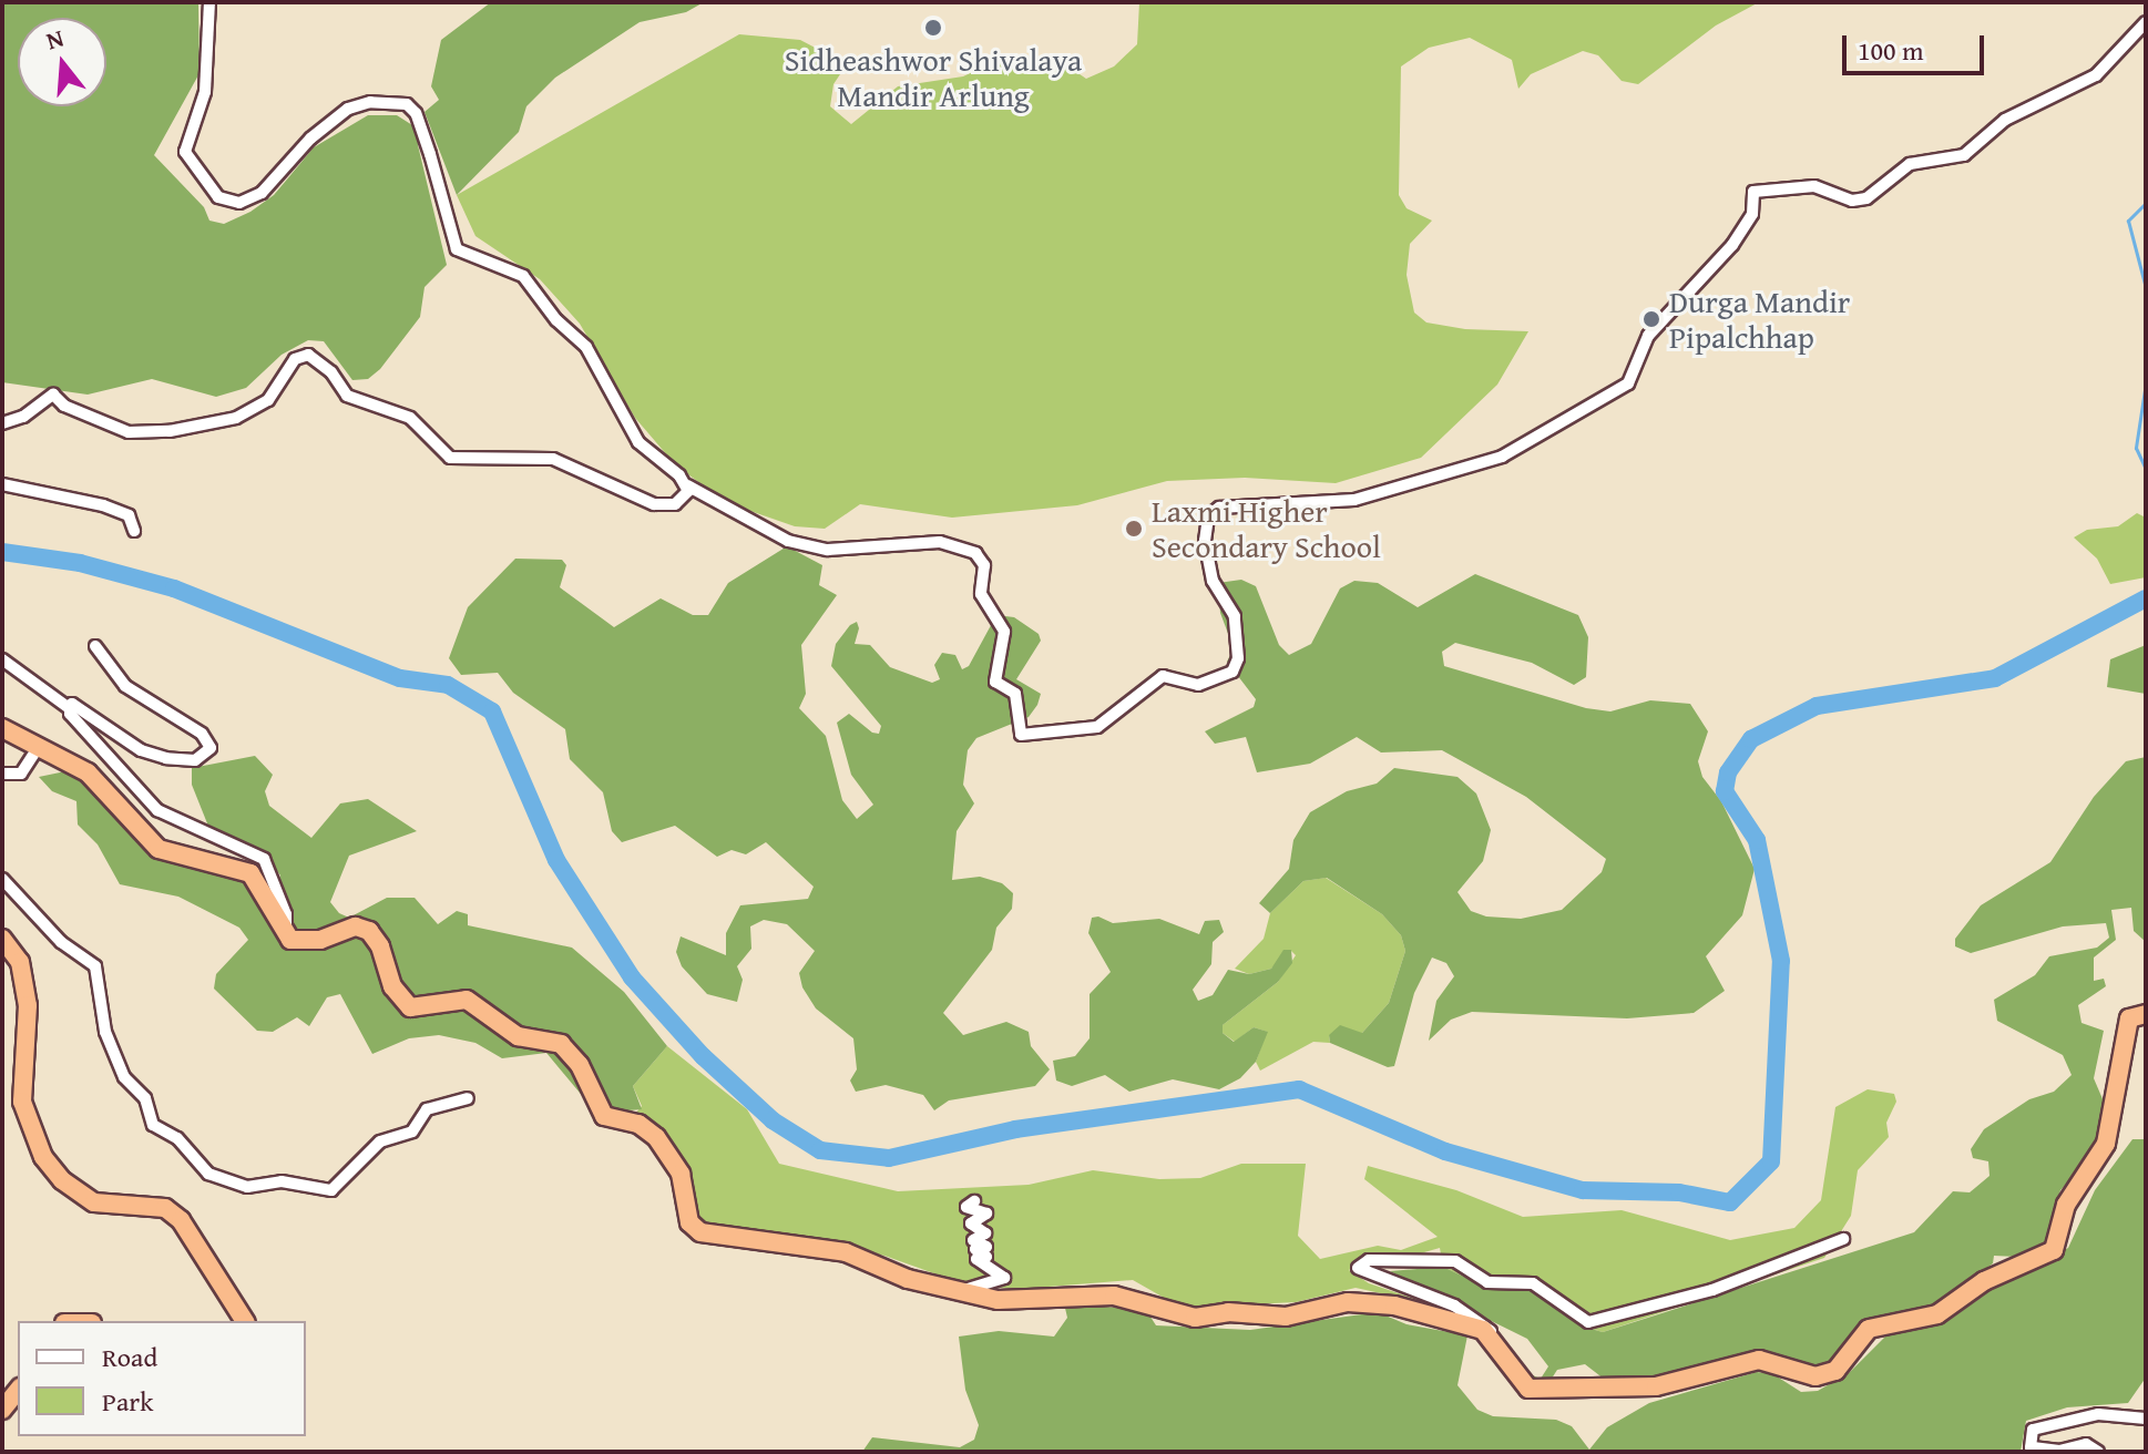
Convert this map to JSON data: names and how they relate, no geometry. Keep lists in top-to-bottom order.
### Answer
{
  "places": ["Sidheashwor Shivalaya Mandir Arlung", "Durga Mandir Pipalchhap", "Laxmi Higher Secondary School"],
  "legend": ["Road", "Park"],
  "scale_bar": "100 m",
  "north": "top"
}
